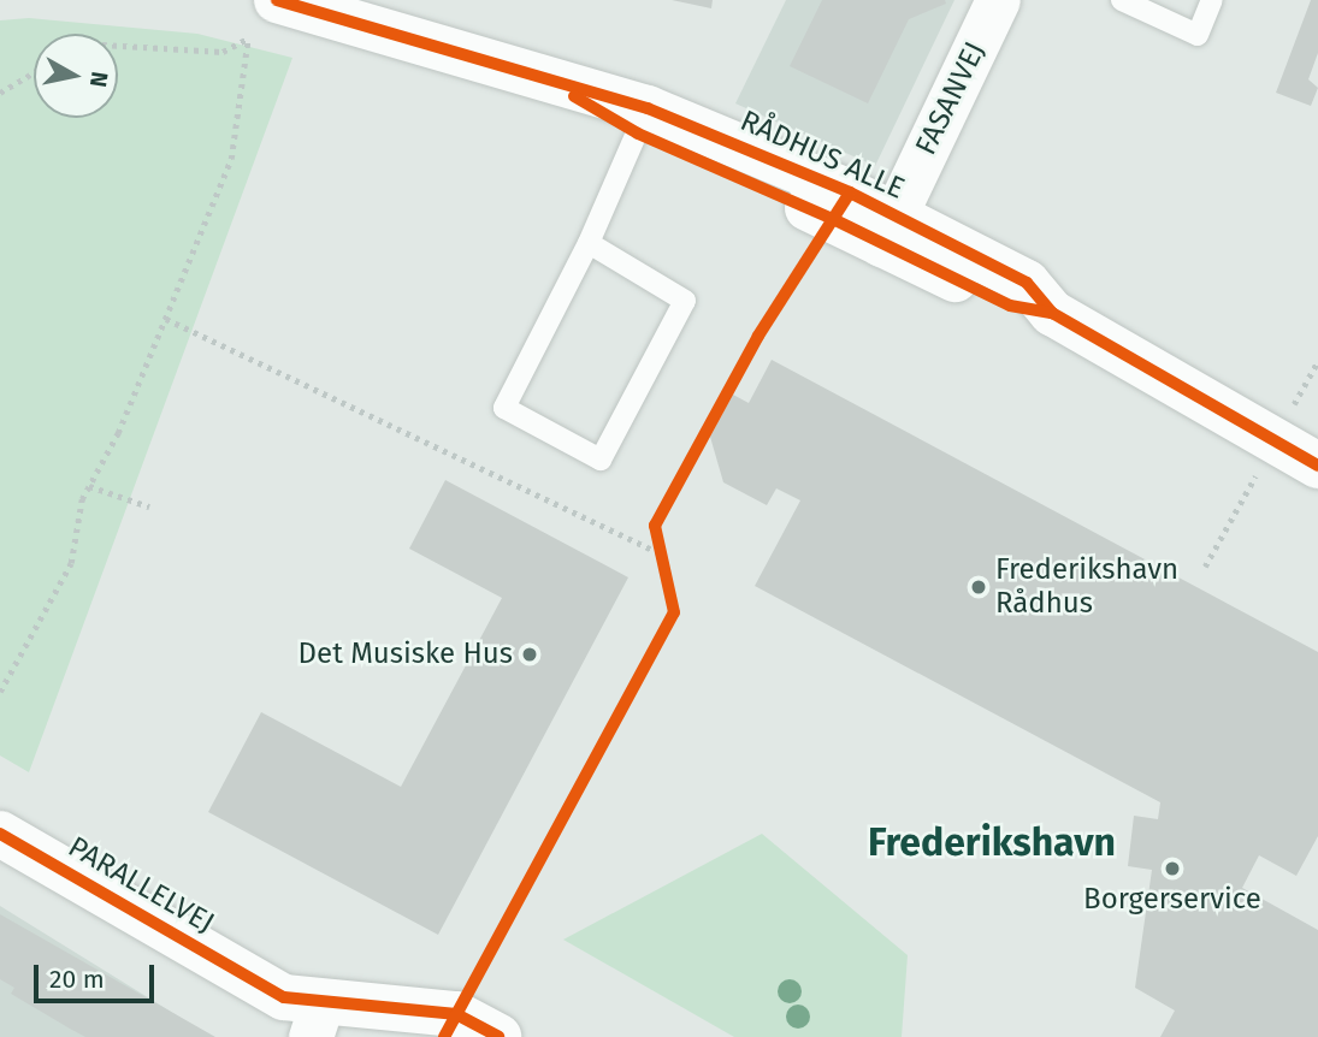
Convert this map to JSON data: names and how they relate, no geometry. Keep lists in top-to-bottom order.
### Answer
{
  "streets": {
    "street": ["FASANVEJ", "RÅDHUS ALLE", "PARALLELVEJ"]
  },
  "crossings": [
    ["FASANVEJ", "RÅDHUS ALLE"]
  ],
  "districts": ["Frederikshavn"],
  "places": ["Frederikshavn Rådhus", "Det Musiske Hus", "Borgerservice"],
  "scale_bar": "20 m",
  "north": "right"
}
